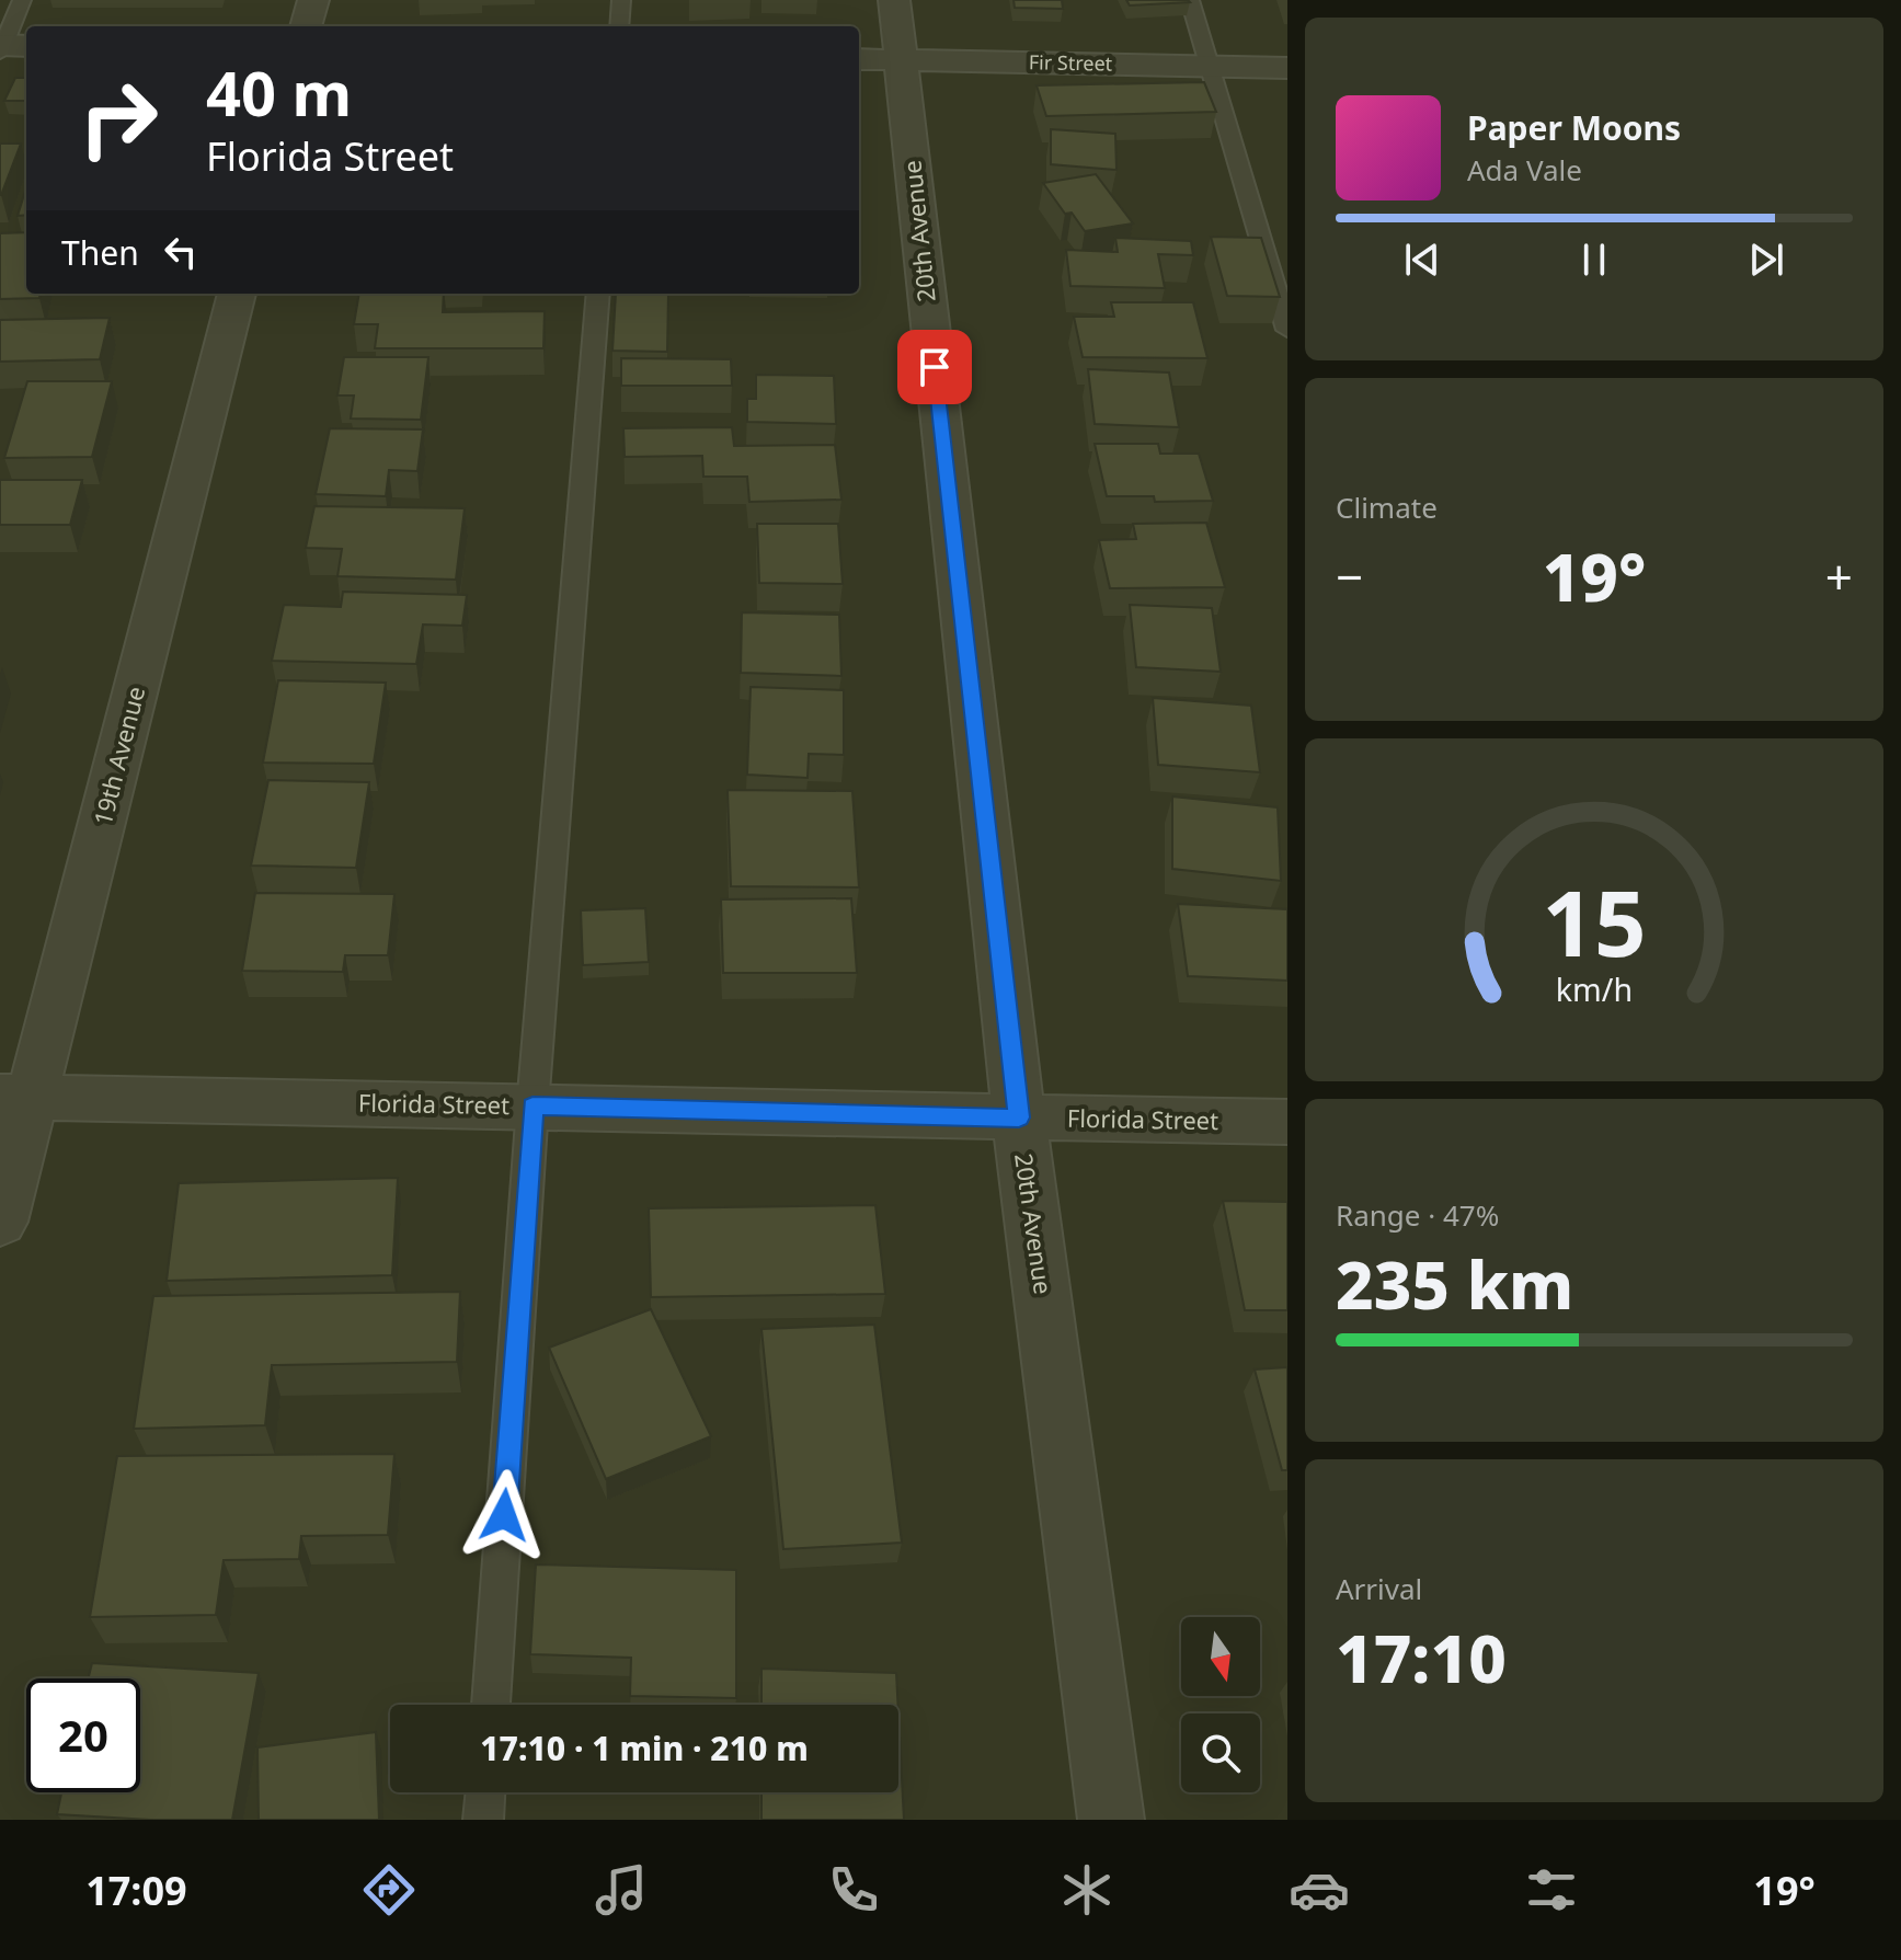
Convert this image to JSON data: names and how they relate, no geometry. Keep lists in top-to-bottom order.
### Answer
{
  "streets": {
    "street": [
      "Fir Street",
      "20th Avenue",
      "19th Avenue",
      "Florida Street"
    ]
  },
  "crossings": [
    ["Fir Street", "20th Avenue"],
    ["20th Avenue", "Florida Street"],
    ["19th Avenue", "Florida Street"]
  ],
  "north": "bottom",
  "page": {
    "turn": ["40 m", "Florida Street"],
    "song": ["Paper Moons", "Ada Vale"],
    "then": "Then",
    "tile": [
      "Climate",
      ["Range · 47%", "235 km"],
      ["Arrival", "17:10"]
    ],
    "heat": ["−", "19°", "+"],
    "limit": "20",
    "trip": "17:10 · 1 min · 210 m",
    "tabs": ["17:09", "19°"],
    "gauge": ["15", "km/h"]
  }
}
